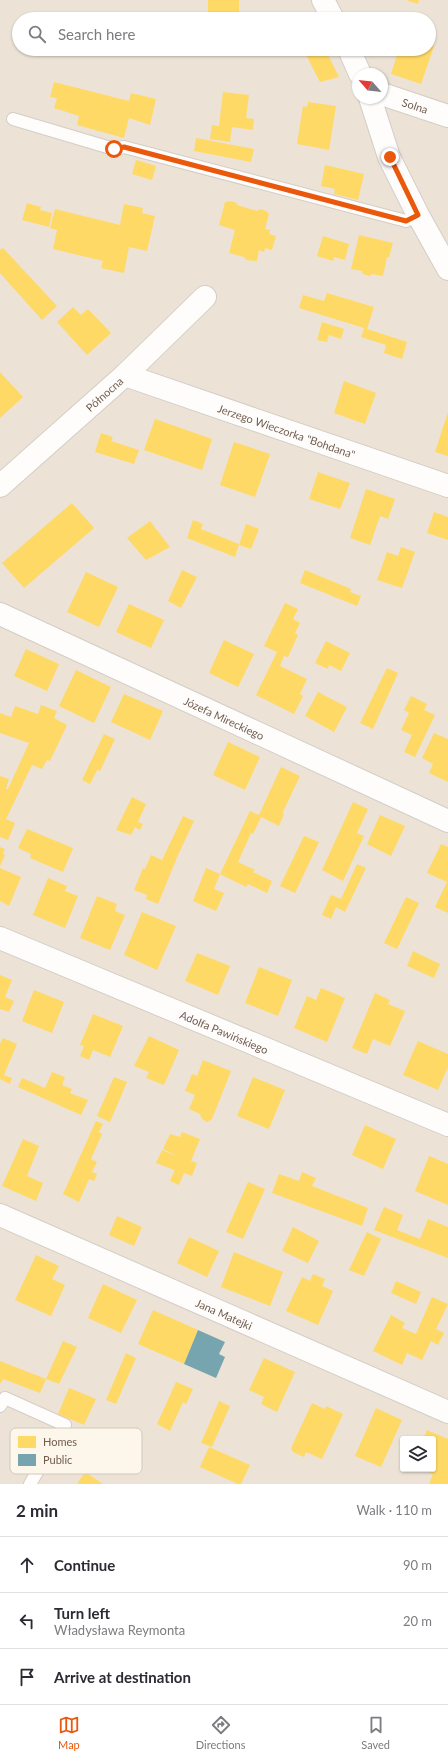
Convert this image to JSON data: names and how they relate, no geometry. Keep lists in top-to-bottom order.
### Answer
{
  "streets": {
    "street": [
      "Solna",
      "Północna",
      "Jerzego Wieczorka \"Bohdana\"",
      "Józefa Mireckiego",
      "Adolfa Pawińskiego",
      "Jana Matejki"
    ]
  },
  "crossings": [
    ["Północna", "Jerzego Wieczorka \"Bohdana\""]
  ],
  "legend": ["Homes", "Public"],
  "north": "top left",
  "page": {
    "search": "Search here",
    "heading": ["2 min", "Walk · 110 m"],
    "list": [
      ["Continue", "90 m"],
      ["Turn left", "Władysława Reymonta", "20 m"],
      "Arrive at destination"
    ],
    "nav": ["Map", "Directions", "Saved"]
  }
}
